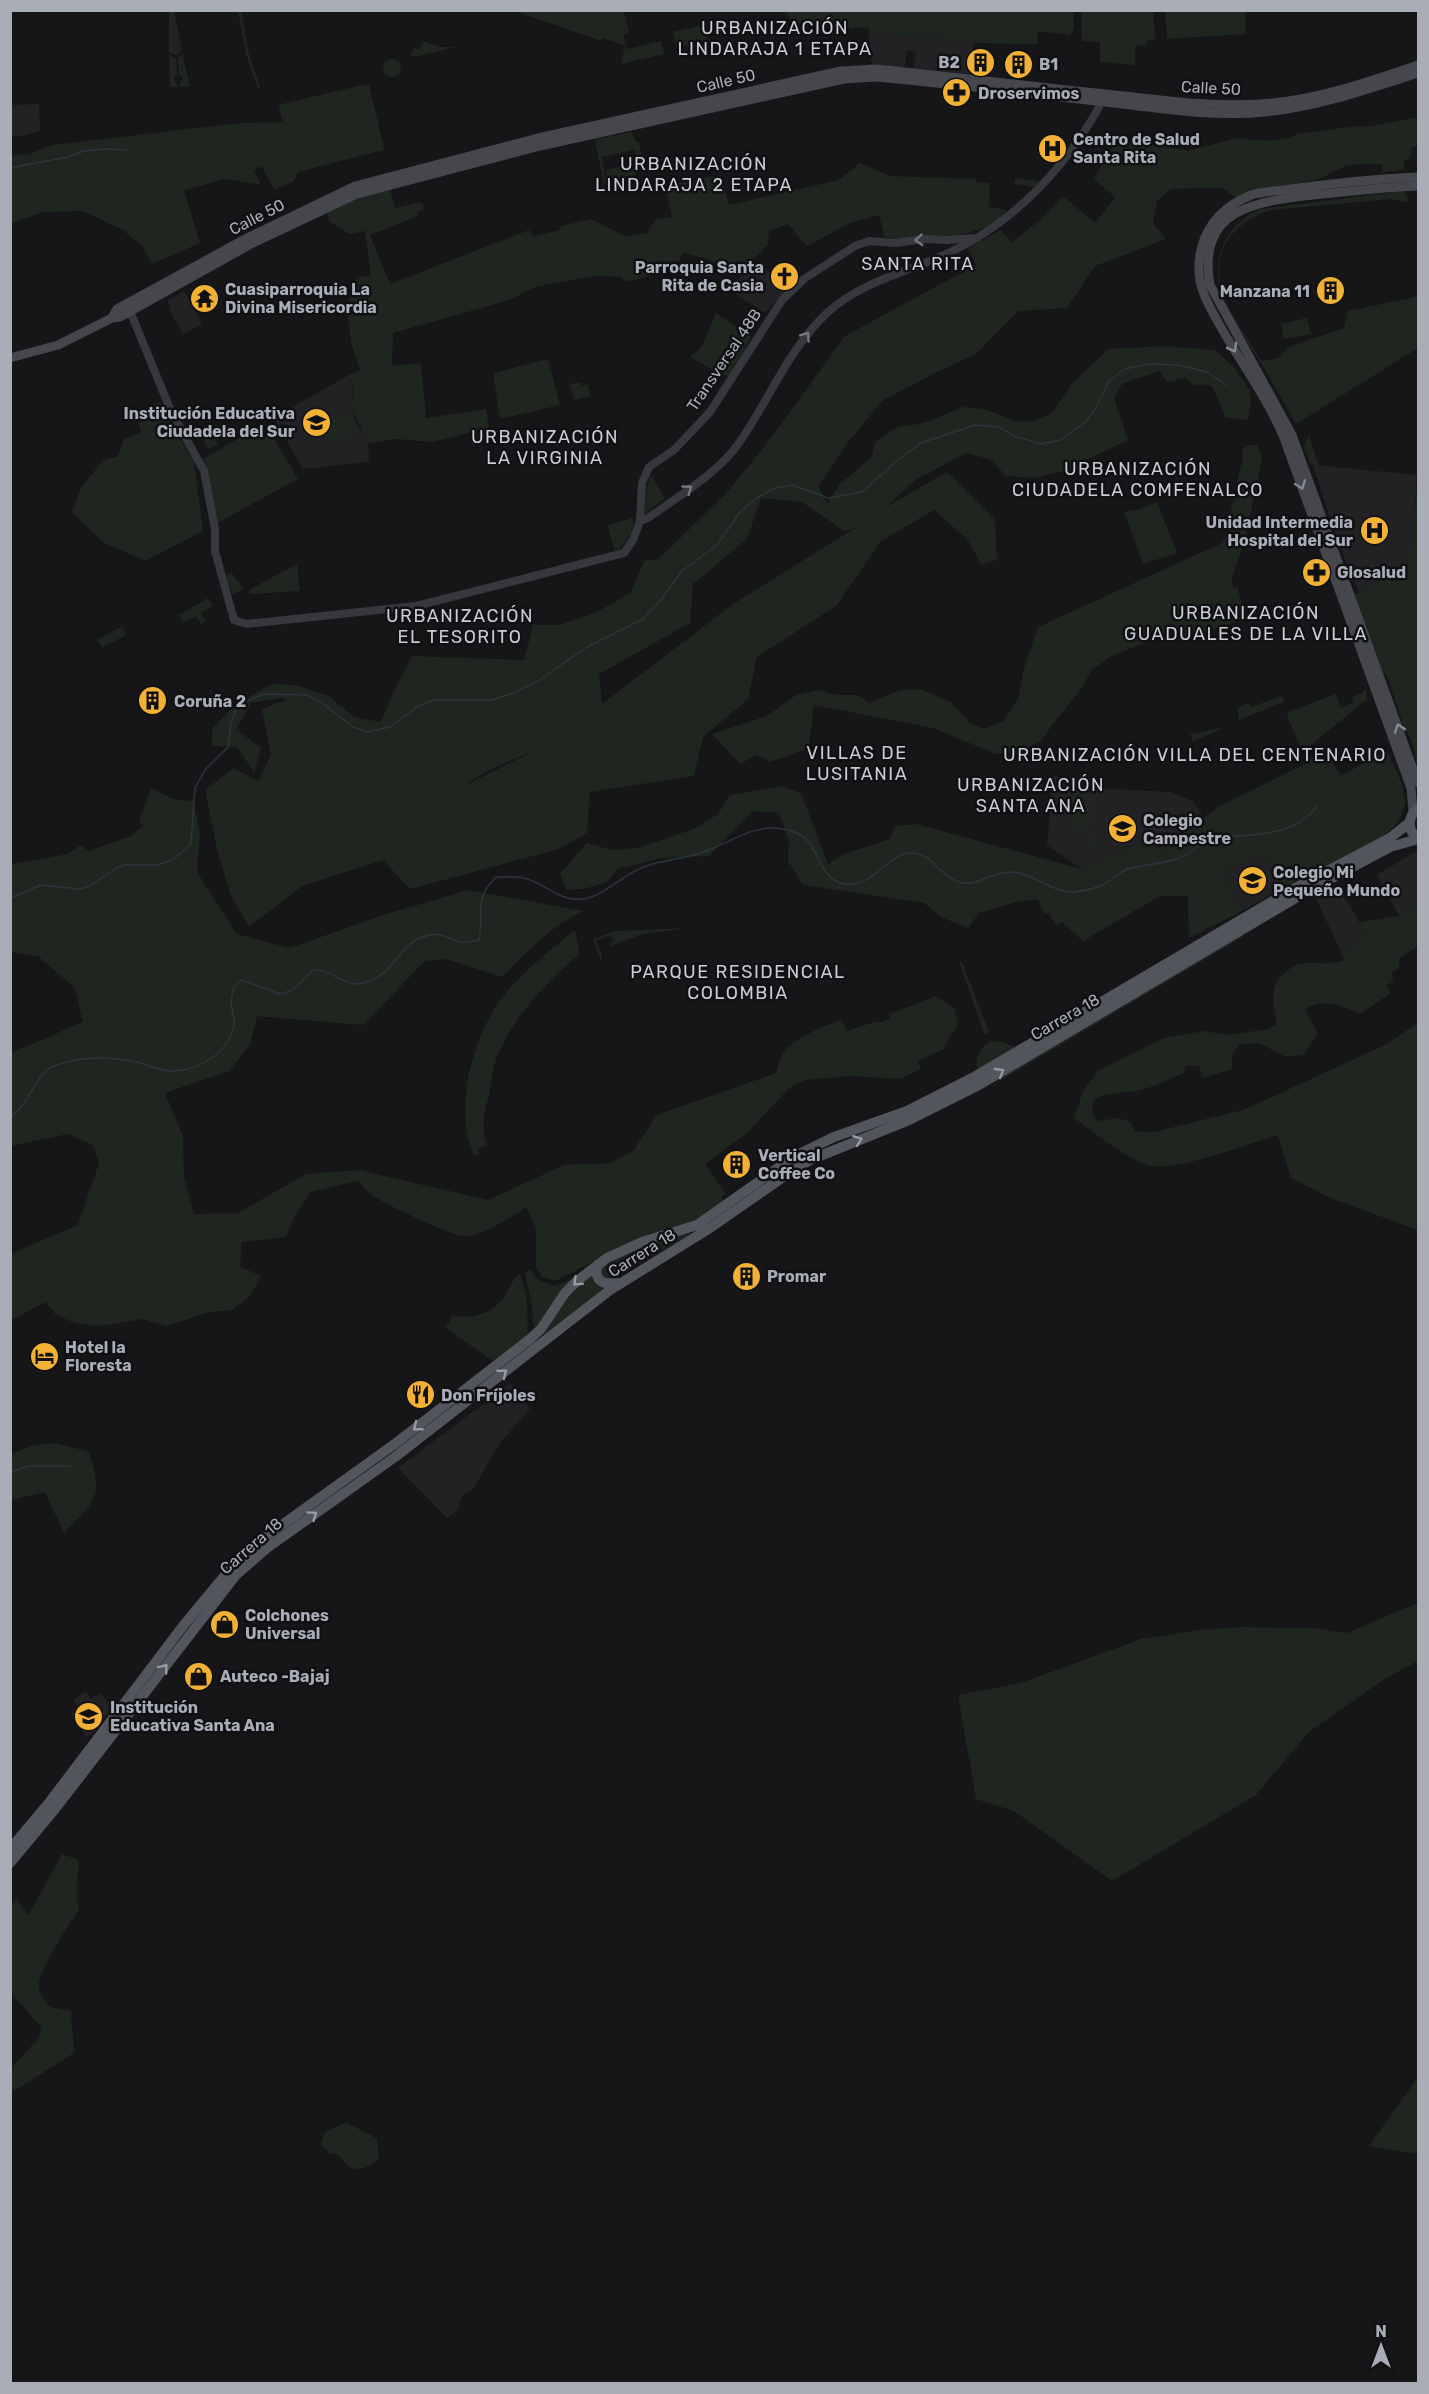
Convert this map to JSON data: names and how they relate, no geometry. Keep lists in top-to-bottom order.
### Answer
{
  "streets": {
    "main road": ["Calle 50", "Carrera 18"],
    "street": ["Transversal 48B"]
  },
  "districts": [
    "URBANIZACIÓN LINDARAJA 1 ETAPA",
    "URBANIZACIÓN LINDARAJA 2 ETAPA",
    "SANTA RITA",
    "URBANIZACIÓN LA VIRGINIA",
    "URBANIZACIÓN CIUDADELA COMFENALCO",
    "URBANIZACIÓN GUADUALES DE LA VILLA",
    "URBANIZACIÓN EL TESORITO",
    "VILLAS DE LUSITANIA",
    "URBANIZACIÓN VILLA DEL CENTENARIO",
    "URBANIZACIÓN SANTA ANA",
    "PARQUE RESIDENCIAL COLOMBIA"
  ],
  "places": {
    "building": [
      "B2",
      "B1",
      "Manzana 11",
      "Coruña 2",
      "Vertical Coffee Co",
      "Promar"
    ],
    "pharmacy": ["Droservimos", "Glosalud"],
    "hospital": ["Centro de Salud Santa Rita", "Unidad Intermedia Hospital del Sur"],
    "church": ["Parroquia Santa Rita de Casia"],
    "temple": ["Cuasiparroquia La Divina Misericordia"],
    "school or university": [
      "Institución Educativa Ciudadela del Sur",
      "Colegio Campestre",
      "Colegio Mi Pequeño Mundo",
      "Institución Educativa Santa Ana"
    ],
    "hotel": ["Hotel la Floresta"],
    "restaurant": ["Don Fríjoles"],
    "shop": ["Colchones Universal", "Auteco -Bajaj"]
  },
  "north": "top"
}
